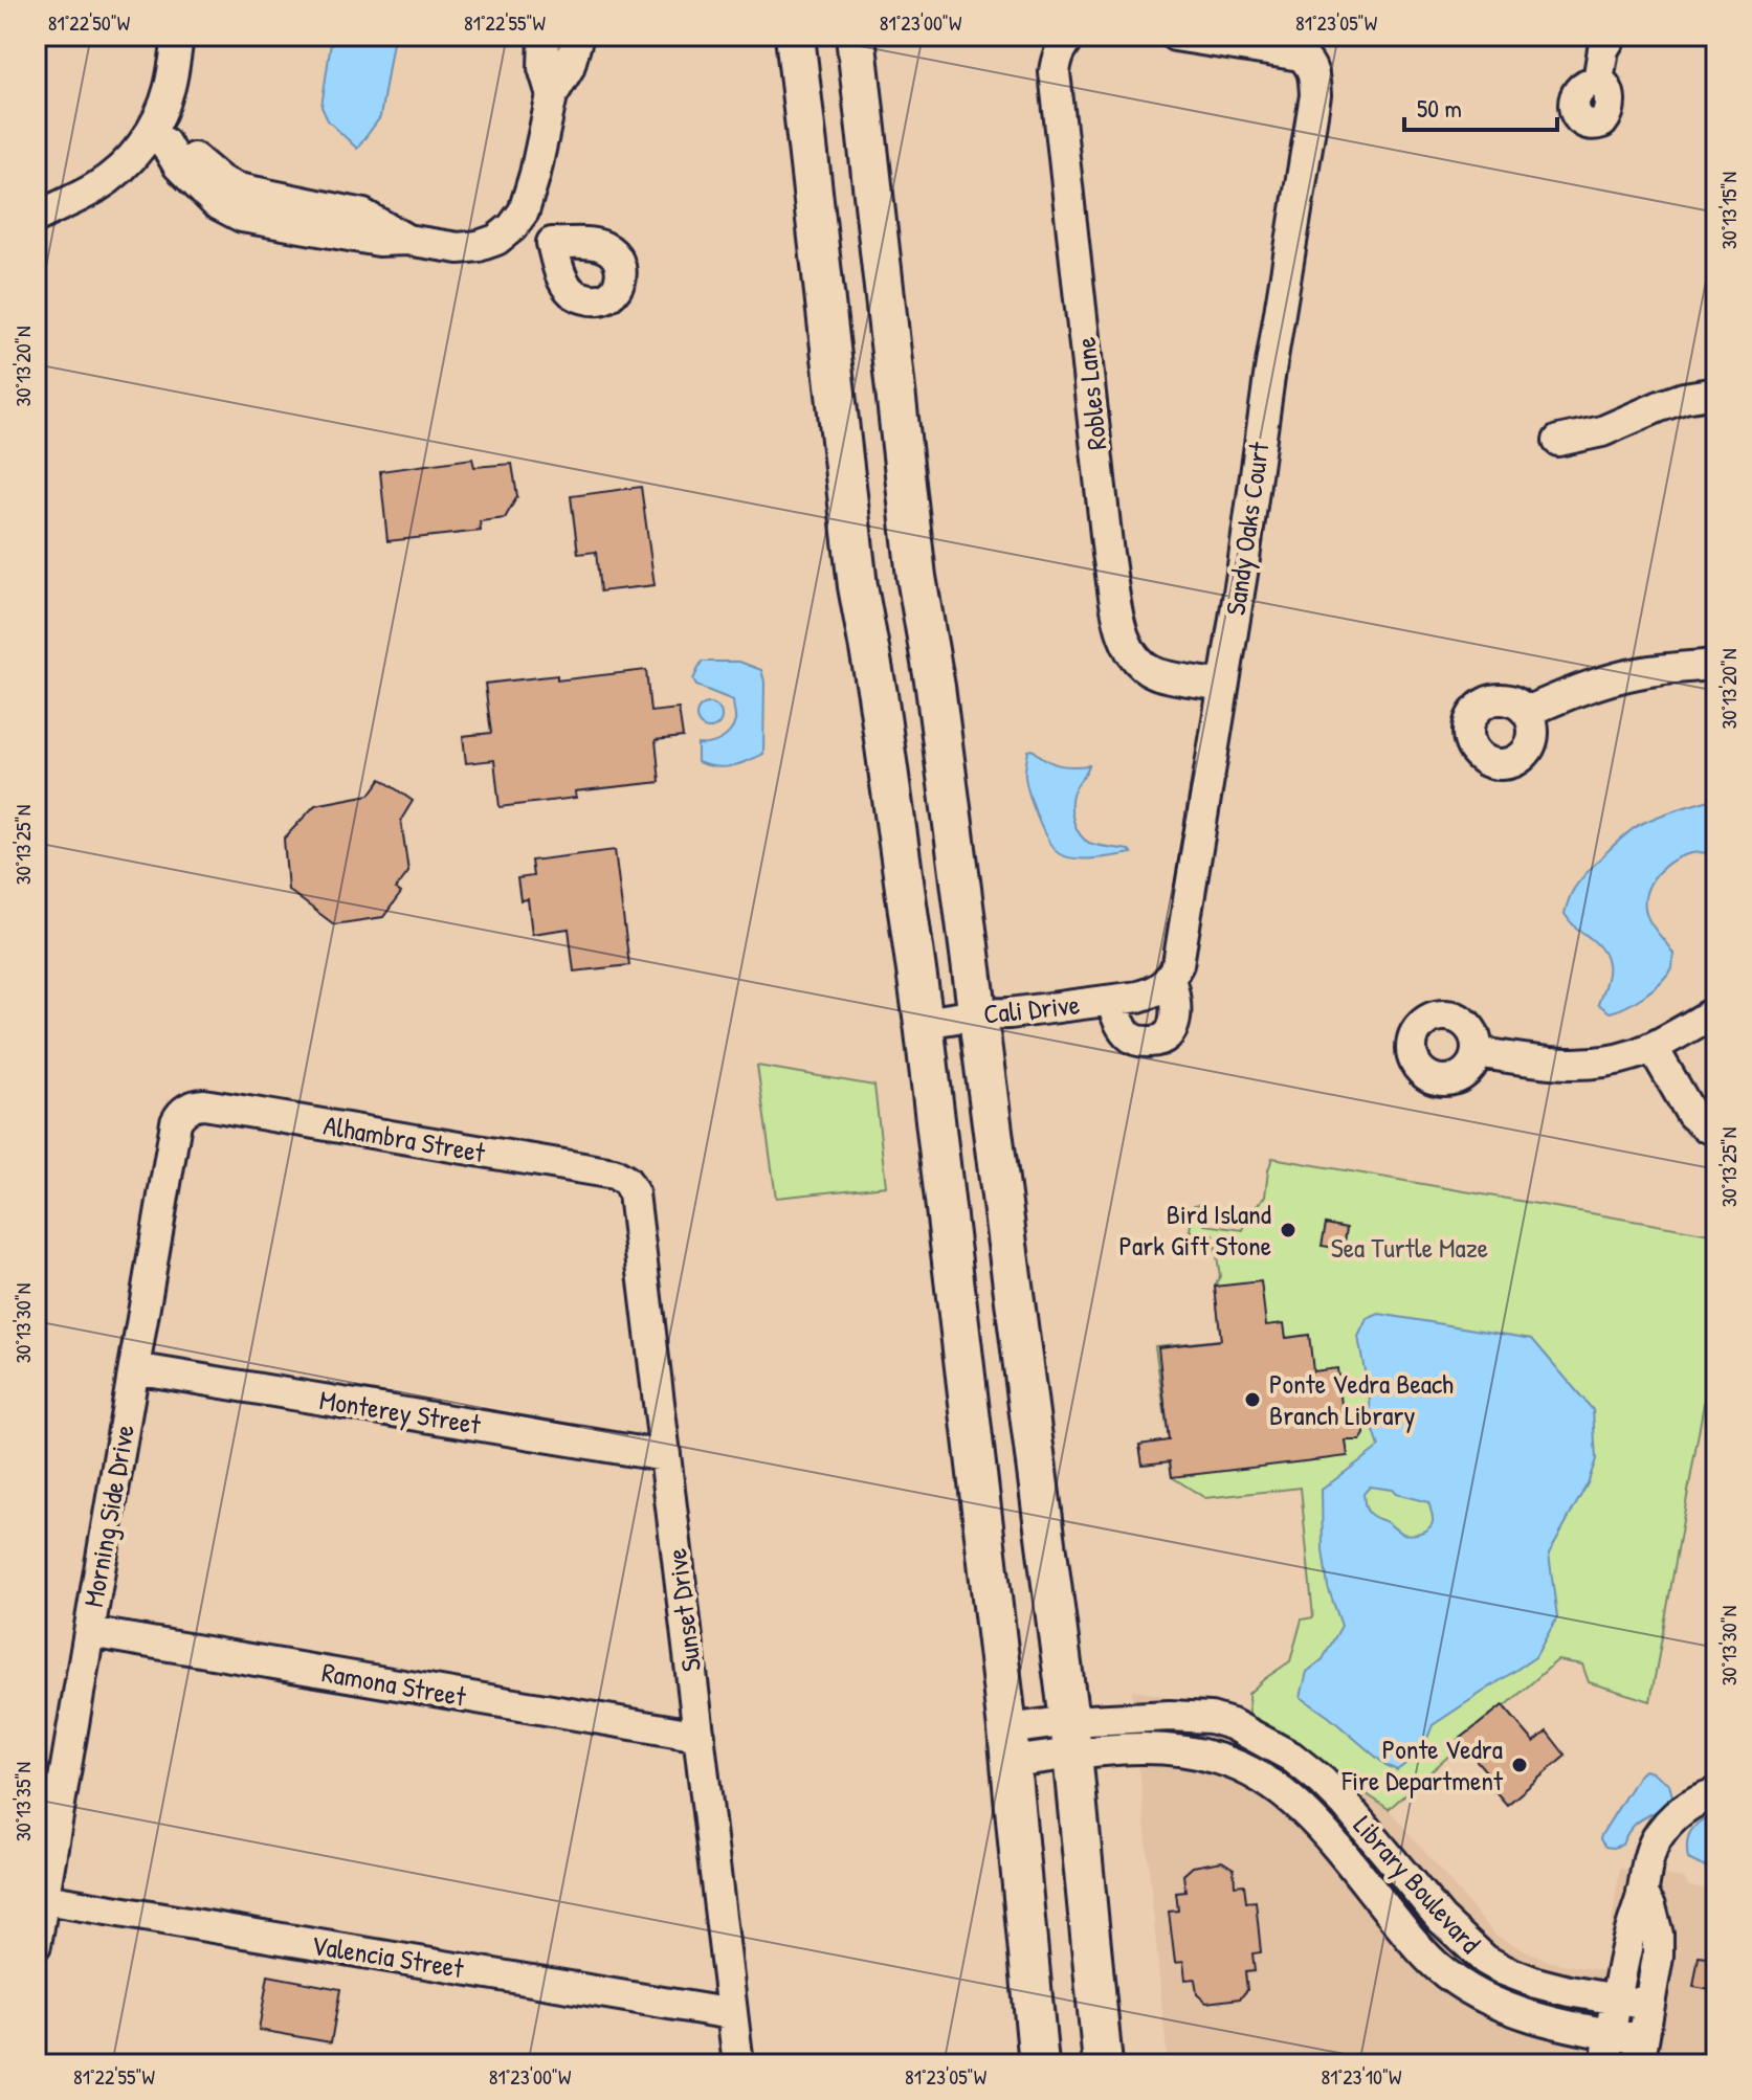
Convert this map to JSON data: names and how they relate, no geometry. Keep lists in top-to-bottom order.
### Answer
{
  "streets": {
    "street": [
      "Robles Lane",
      "Sandy Oaks Court",
      "Cali Drive",
      "Alhambra Street",
      "Monterey Street",
      "Morning Side Drive",
      "Sunset Drive",
      "Ramona Street",
      "Library Boulevard",
      "Valencia Street"
    ]
  },
  "crossings": [
    ["Robles Lane", "Sandy Oaks Court"],
    ["Alhambra Street", "Morning Side Drive"],
    ["Alhambra Street", "Sunset Drive"],
    ["Monterey Street", "Morning Side Drive"],
    ["Monterey Street", "Sunset Drive"],
    ["Morning Side Drive", "Ramona Street"],
    ["Morning Side Drive", "Valencia Street"],
    ["Sunset Drive", "Ramona Street"],
    ["Sunset Drive", "Valencia Street"]
  ],
  "parks": ["Sea Turtle Maze"],
  "places": ["Bird Island Park Gift Stone", "Ponte Vedra Beach Branch Library", "Ponte Vedra Fire Department"],
  "scale_bar": "50 m",
  "coordinates": [
    "81°22'50\"W",
    "81°22'55\"W",
    "81°23'00\"W",
    "81°23'05\"W",
    "30°13'15\"N",
    "30°13'20\"N",
    "30°13'25\"N",
    "30°13'30\"N",
    "30°13'35\"N",
    "81°23'10\"W"
  ]
}
